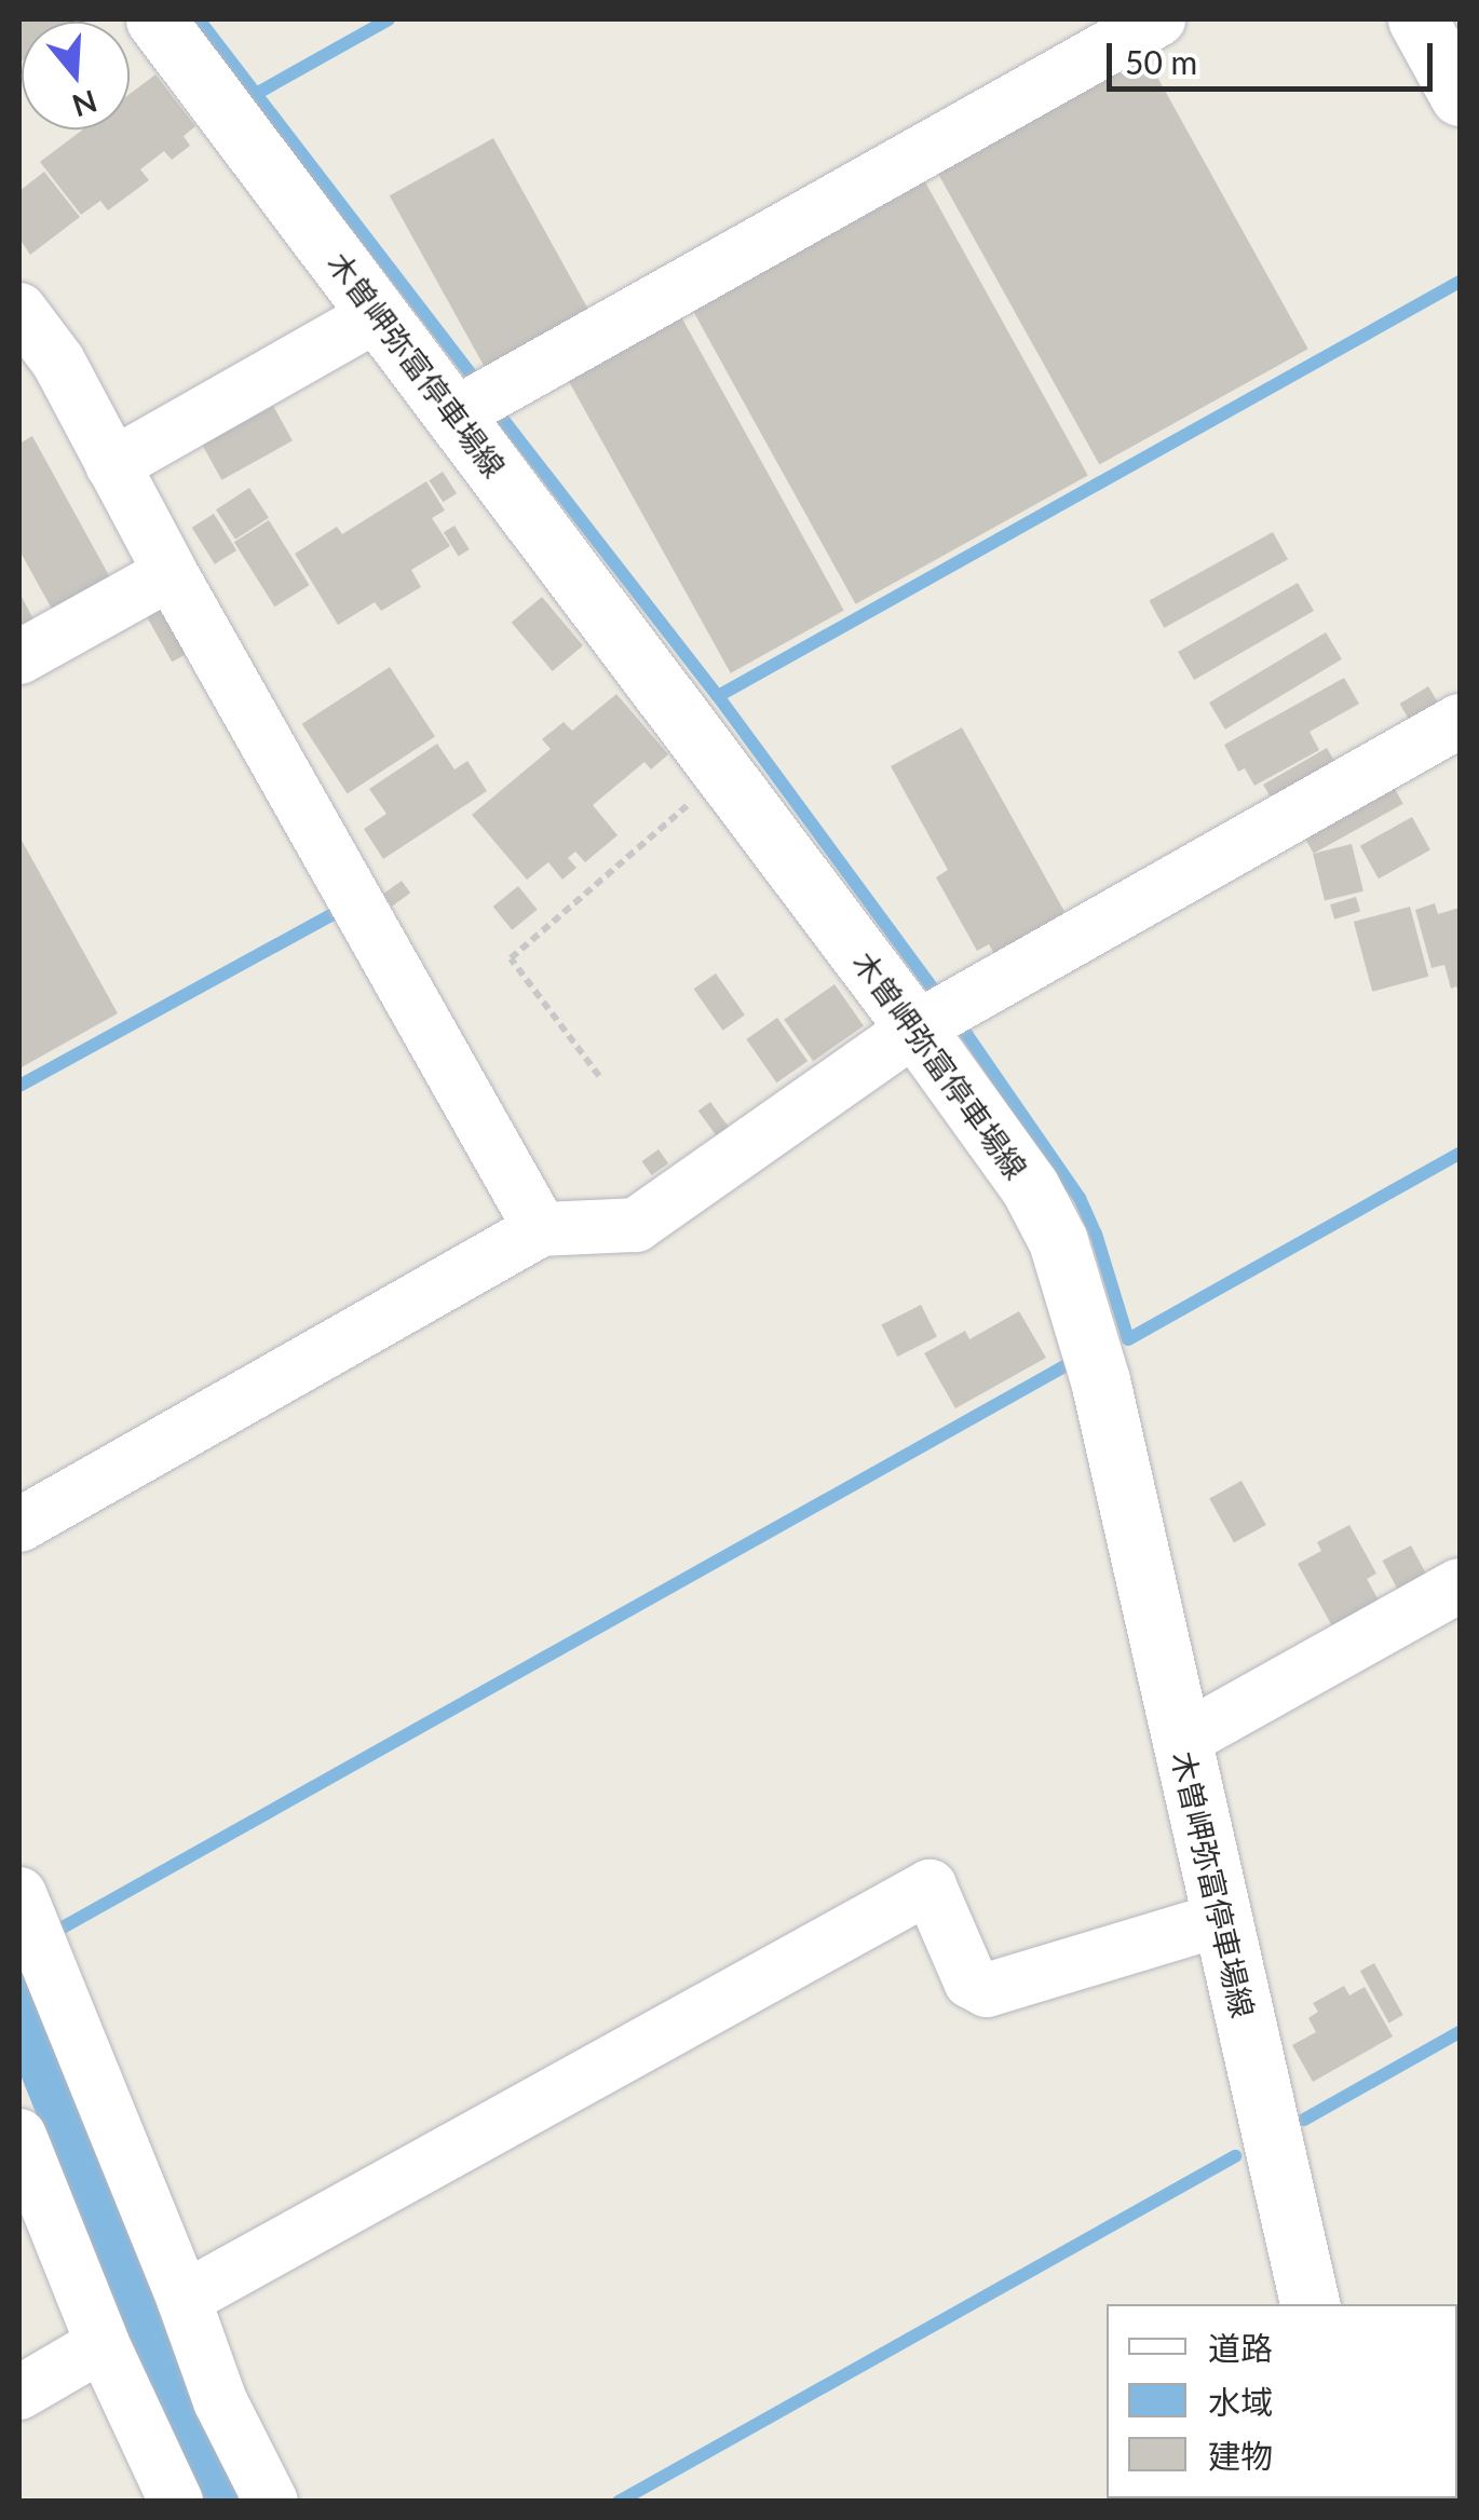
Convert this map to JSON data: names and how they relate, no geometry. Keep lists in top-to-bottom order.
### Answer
{
  "streets": {
    "main road": ["木曽岬弥富停車場線"]
  },
  "legend": ["道路", "水域", "建物"],
  "scale_bar": "50 m",
  "north": "bottom"
}
